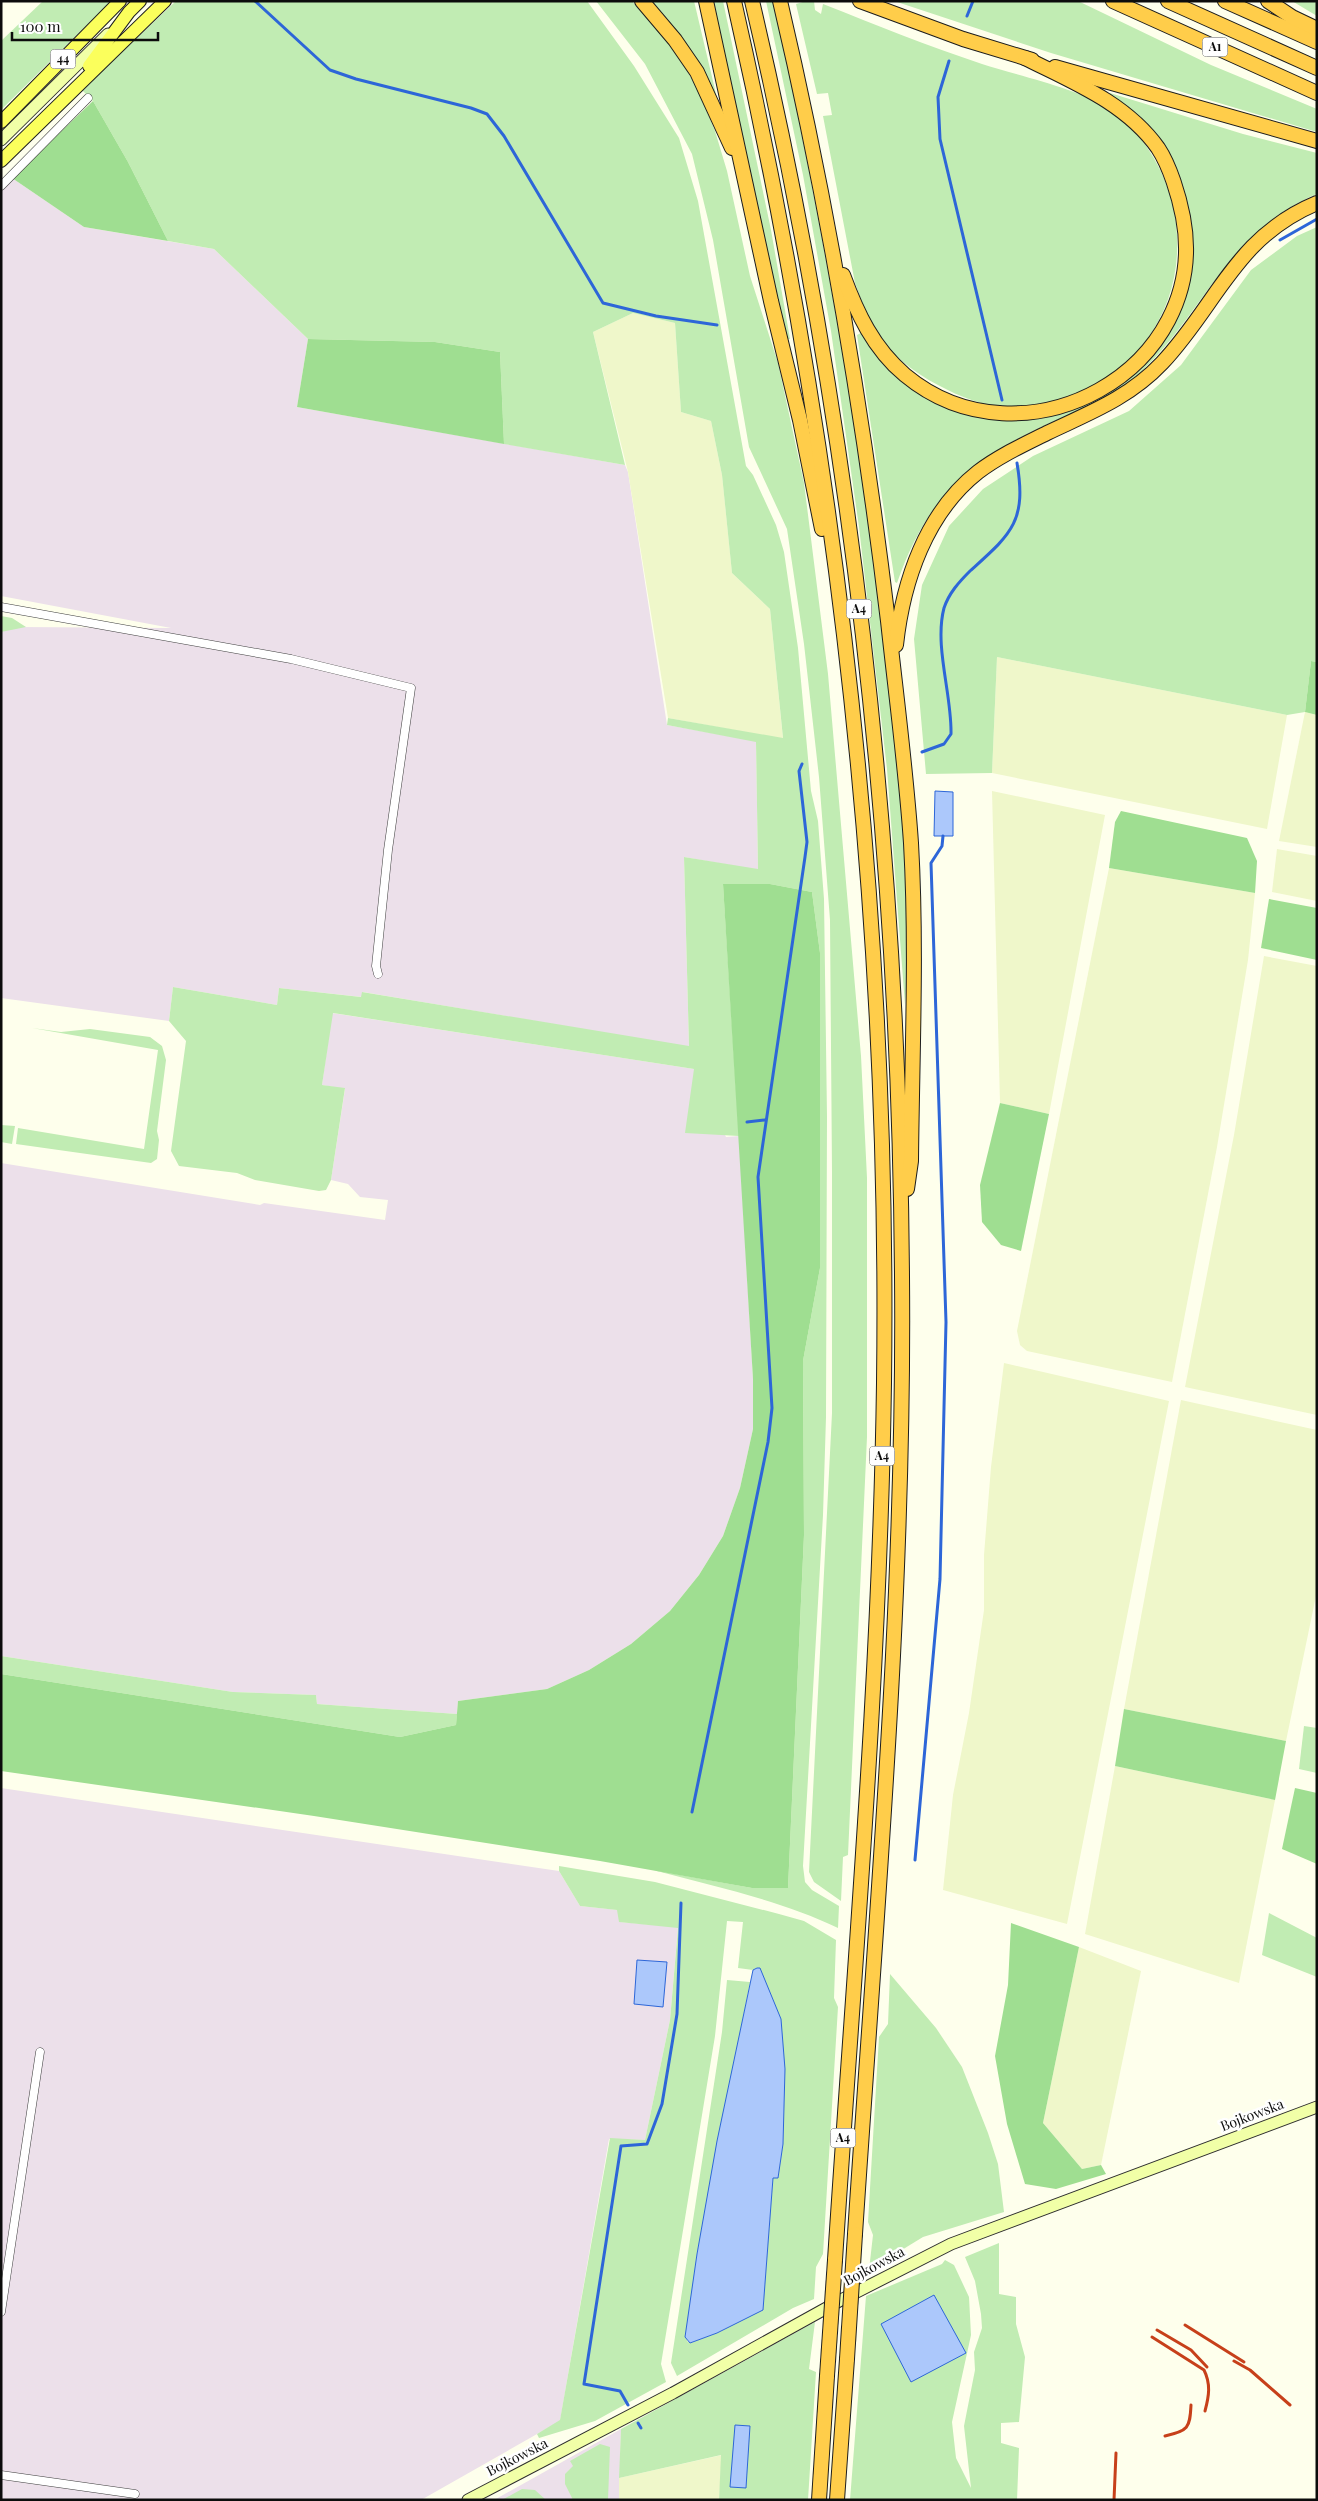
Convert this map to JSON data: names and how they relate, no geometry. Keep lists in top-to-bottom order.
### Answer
{
  "streets": {
    "highway": ["A1", "A4"],
    "main road": ["44"],
    "street": ["Bojkowska"]
  },
  "scale_bar": "100 m"
}
